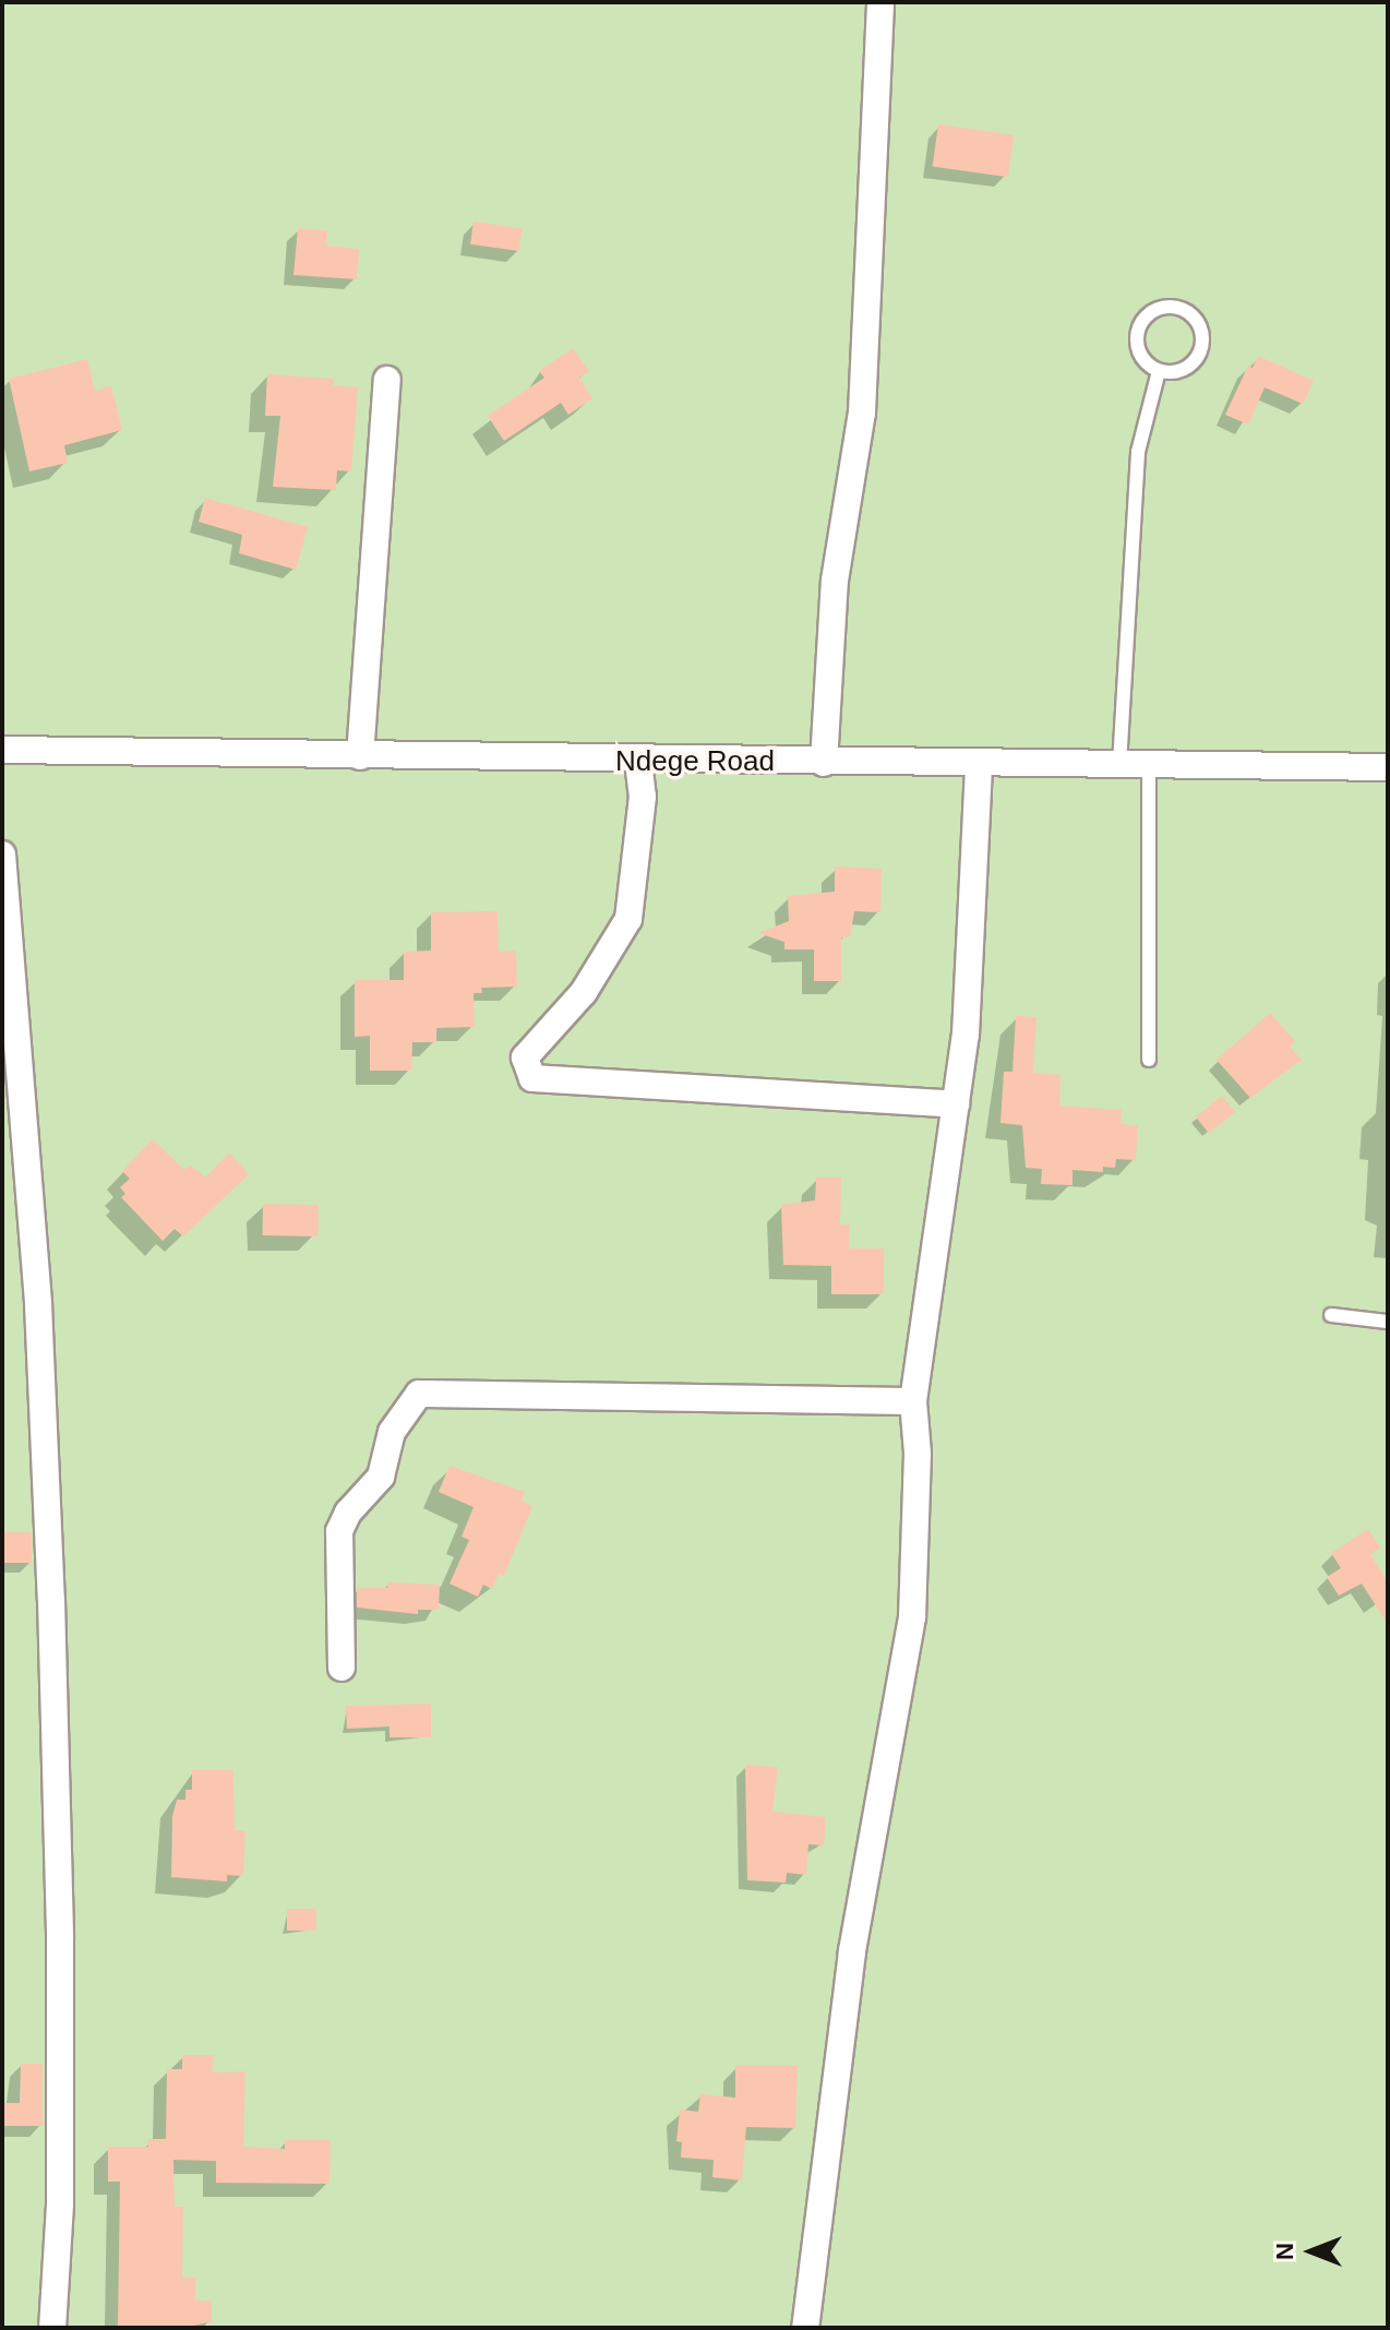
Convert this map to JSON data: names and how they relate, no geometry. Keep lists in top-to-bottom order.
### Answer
{
  "streets": {
    "street": ["Ndege Road"]
  },
  "north": "left"
}
